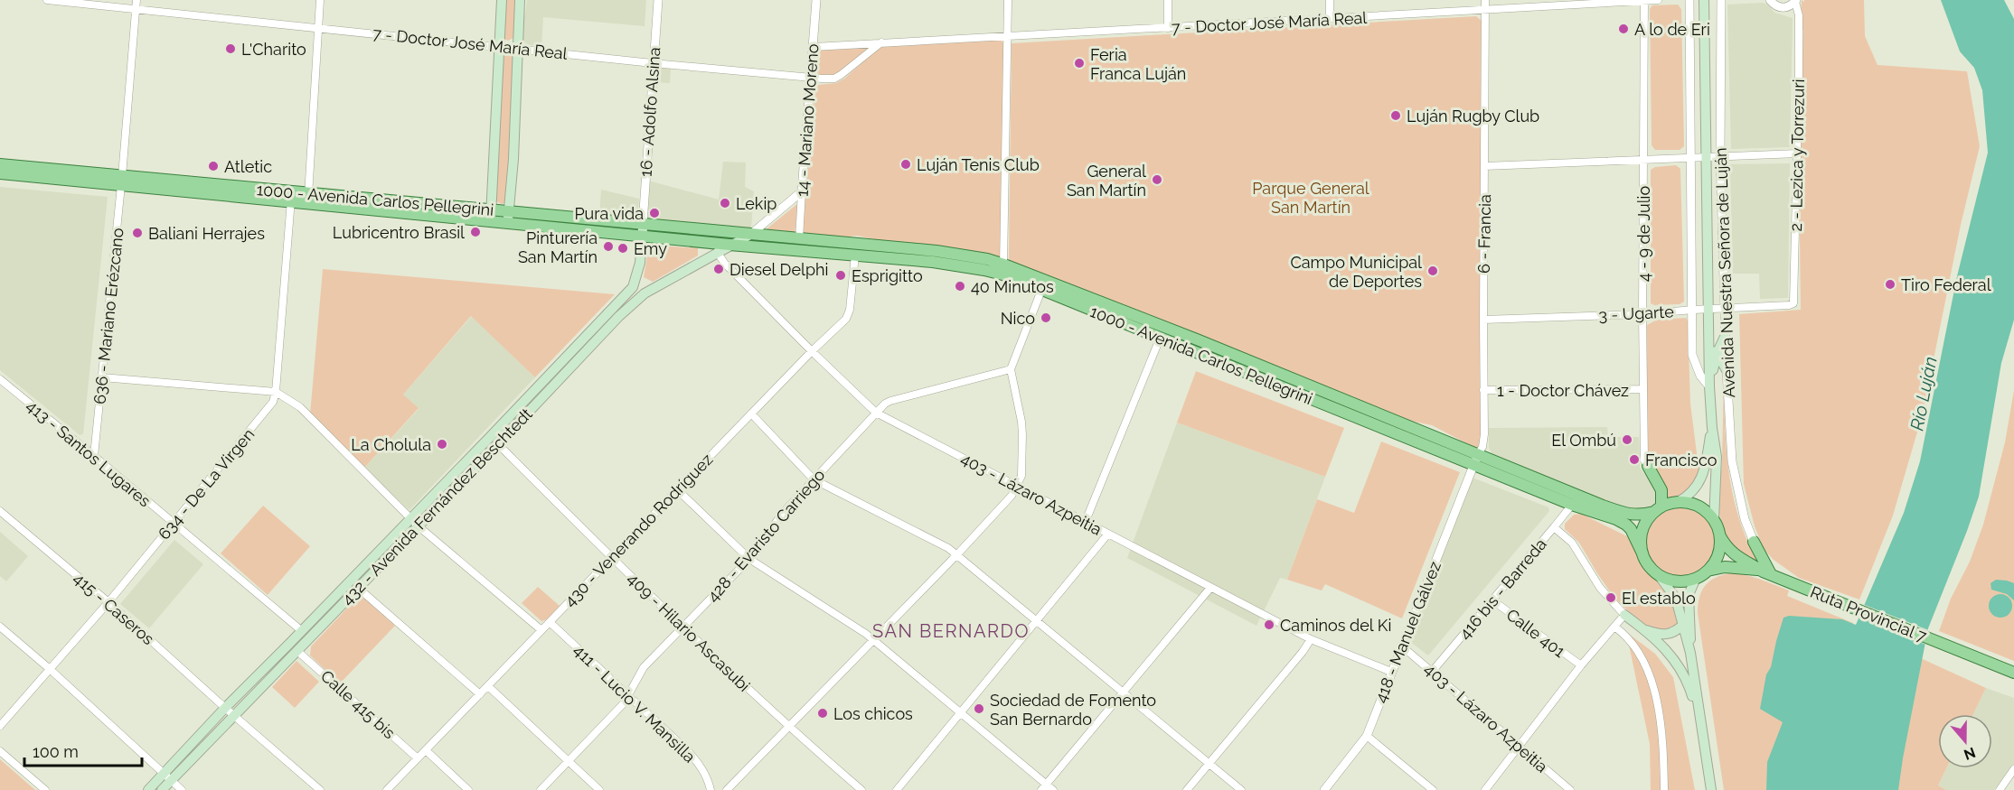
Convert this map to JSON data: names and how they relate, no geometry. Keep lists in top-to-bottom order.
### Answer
{
  "streets": {
    "main road": [
      "1000 - Avenida Carlos Pellegrini",
      "Avenida Nuestra Señora de Luján",
      "432 - Avenida Fernández Beschtedt",
      "Ruta Provincial 7"
    ],
    "street": [
      "7 - Doctor José María Real",
      "16 - Adolfo Alsina",
      "14 - Mariano Moreno",
      "2 - Lezica y Torrezuri",
      "6 - Francia",
      "4 - 9 de Julio",
      "3 - Ugarte",
      "636 - Mariano Erézcano",
      "1 - Doctor Chávez",
      "413 - Santos Lugares",
      "634 - De La Virgen",
      "403 - Lázaro Azpeitia",
      "430 - Venerando Rodríguez",
      "428 - Evaristo Carriego",
      "416 bis - Barreda",
      "415 - Caseros",
      "409 - Hilario Ascasubi",
      "418 - Manuel Gálvez",
      "Calle 401",
      "411 - Lucio V. Mansilla",
      "Calle 415 bis"
    ]
  },
  "crossings": [
    ["7 - Doctor José María Real", "16 - Adolfo Alsina"],
    ["7 - Doctor José María Real", "14 - Mariano Moreno"],
    ["7 - Doctor José María Real", "6 - Francia"],
    ["7 - Doctor José María Real", "4 - 9 de Julio"],
    ["7 - Doctor José María Real", "636 - Mariano Erézcano"],
    ["16 - Adolfo Alsina", "1000 - Avenida Carlos Pellegrini"],
    ["16 - Adolfo Alsina", "432 - Avenida Fernández Beschtedt"],
    ["14 - Mariano Moreno", "1000 - Avenida Carlos Pellegrini"],
    ["2 - Lezica y Torrezuri", "3 - Ugarte"],
    ["1000 - Avenida Carlos Pellegrini", "6 - Francia"],
    ["1000 - Avenida Carlos Pellegrini", "Avenida Nuestra Señora de Luján"],
    ["1000 - Avenida Carlos Pellegrini", "636 - Mariano Erézcano"],
    ["1000 - Avenida Carlos Pellegrini", "634 - De La Virgen"],
    ["1000 - Avenida Carlos Pellegrini", "432 - Avenida Fernández Beschtedt"],
    ["1000 - Avenida Carlos Pellegrini", "430 - Venerando Rodríguez"],
    ["1000 - Avenida Carlos Pellegrini", "416 bis - Barreda"],
    ["1000 - Avenida Carlos Pellegrini", "Ruta Provincial 7"],
    ["1000 - Avenida Carlos Pellegrini", "418 - Manuel Gálvez"],
    ["6 - Francia", "3 - Ugarte"],
    ["6 - Francia", "1 - Doctor Chávez"],
    ["6 - Francia", "418 - Manuel Gálvez"],
    ["4 - 9 de Julio", "3 - Ugarte"],
    ["4 - 9 de Julio", "1 - Doctor Chávez"],
    ["Avenida Nuestra Señora de Luján", "3 - Ugarte"],
    ["Avenida Nuestra Señora de Luján", "Ruta Provincial 7"],
    ["636 - Mariano Erézcano", "413 - Santos Lugares"],
    ["413 - Santos Lugares", "634 - De La Virgen"],
    ["413 - Santos Lugares", "432 - Avenida Fernández Beschtedt"],
    ["634 - De La Virgen", "415 - Caseros"],
    ["403 - Lázaro Azpeitia", "432 - Avenida Fernández Beschtedt"],
    ["403 - Lázaro Azpeitia", "430 - Venerando Rodríguez"],
    ["403 - Lázaro Azpeitia", "428 - Evaristo Carriego"],
    ["403 - Lázaro Azpeitia", "416 bis - Barreda"],
    ["403 - Lázaro Azpeitia", "418 - Manuel Gálvez"],
    ["432 - Avenida Fernández Beschtedt", "415 - Caseros"],
    ["432 - Avenida Fernández Beschtedt", "409 - Hilario Ascasubi"],
    ["432 - Avenida Fernández Beschtedt", "Calle 415 bis"],
    ["430 - Venerando Rodríguez", "409 - Hilario Ascasubi"],
    ["430 - Venerando Rodríguez", "411 - Lucio V. Mansilla"],
    ["430 - Venerando Rodríguez", "Calle 415 bis"],
    ["428 - Evaristo Carriego", "409 - Hilario Ascasubi"],
    ["428 - Evaristo Carriego", "411 - Lucio V. Mansilla"],
    ["416 bis - Barreda", "Calle 401"]
  ],
  "districts": ["SAN BERNARDO"],
  "water": ["Río Luján"],
  "parks": ["Parque General San Martín"],
  "places": [
    "A lo de Eri",
    "L'Charito",
    "Feria Franca Luján",
    "Luján Rugby Club",
    "Luján Tenis Club",
    "Atletic",
    "General San Martín",
    "Lekip",
    "Pura vida",
    "Lubricentro Brasil",
    "Baliani Herrajes",
    "Pinturería San Martín",
    "Emy",
    "Diesel Delphi",
    "Campo Municipal de Deportes",
    "Esprigitto",
    "Tiro Federal",
    "40 Minutos",
    "Nico",
    "El Ombú",
    "La Cholula",
    "Francisco",
    "El establo",
    "Caminos del Ki",
    "Sociedad de Fomento San Bernardo",
    "Los chicos"
  ],
  "scale_bar": "100 m",
  "north": "bottom"
}
